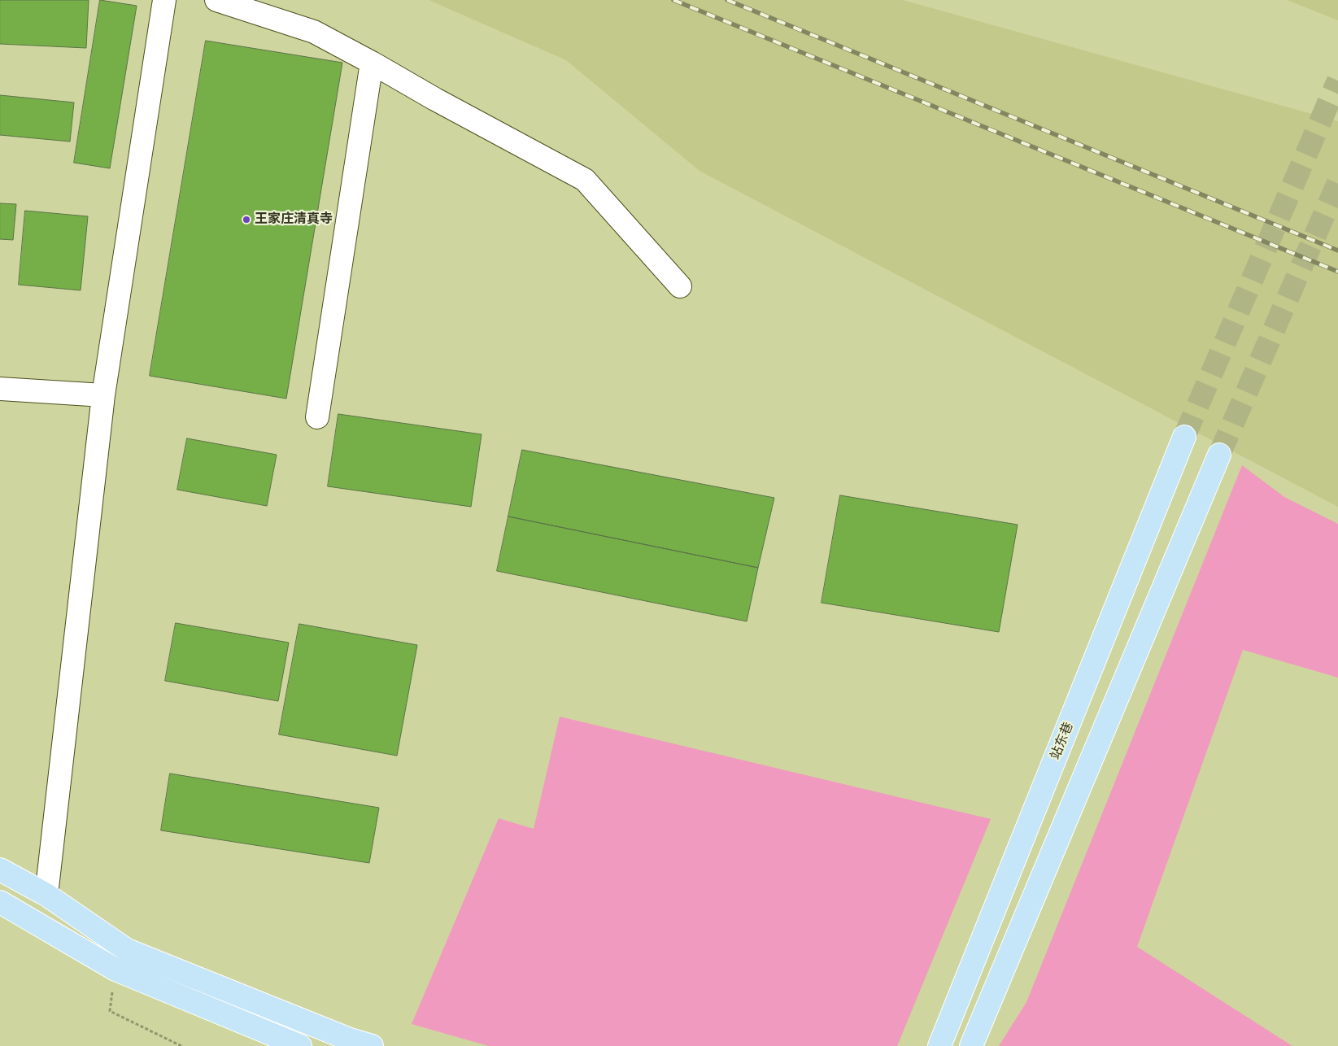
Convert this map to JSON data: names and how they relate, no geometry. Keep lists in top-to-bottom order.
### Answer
{
  "streets": {
    "main road": ["站东巷"]
  },
  "places": ["王家庄清真寺"]
}
